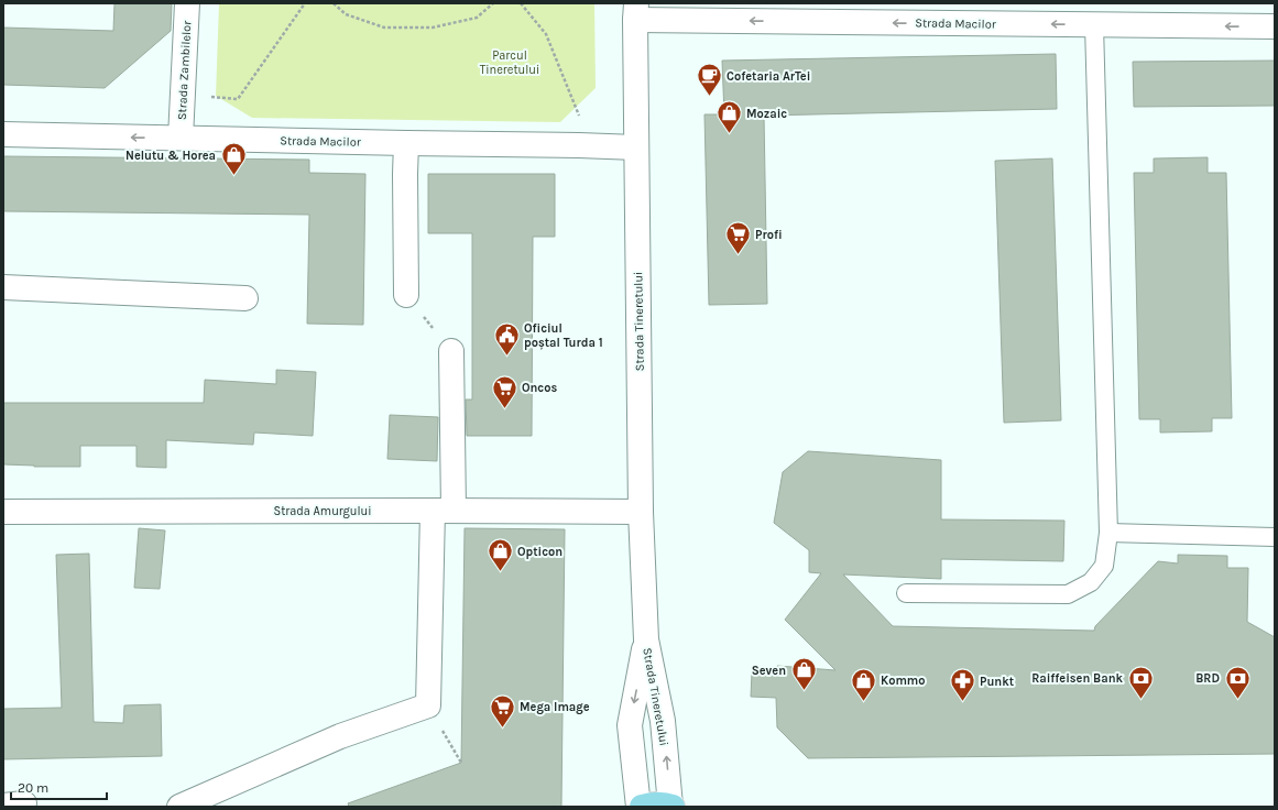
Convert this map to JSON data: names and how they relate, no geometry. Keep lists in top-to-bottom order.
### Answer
{
  "streets": {
    "street": [
      "Strada Macilor",
      "Strada Zambilelor",
      "Strada Tineretului",
      "Strada Amurgului"
    ]
  },
  "crossings": [
    ["Strada Macilor", "Strada Zambilelor"],
    ["Strada Macilor", "Strada Tineretului"],
    ["Strada Tineretului", "Strada Amurgului"]
  ],
  "one_way": ["Strada Macilor"],
  "parks": ["Parcul Tineretului"],
  "places": {
    "cafe": ["Cofetaria ArTei"],
    "shop": [
      "Mozaic",
      "Nelutu & Horea",
      "Opticon",
      "Seven",
      "Kommo"
    ],
    "supermarket": ["Profi", "Oncos", "Mega Image"],
    "public building": ["Oficiul poștal Turda 1"],
    "bank": ["Raiffeisen Bank", "BRD"],
    "pharmacy": ["Punkt"]
  },
  "scale_bar": "20 m"
}
